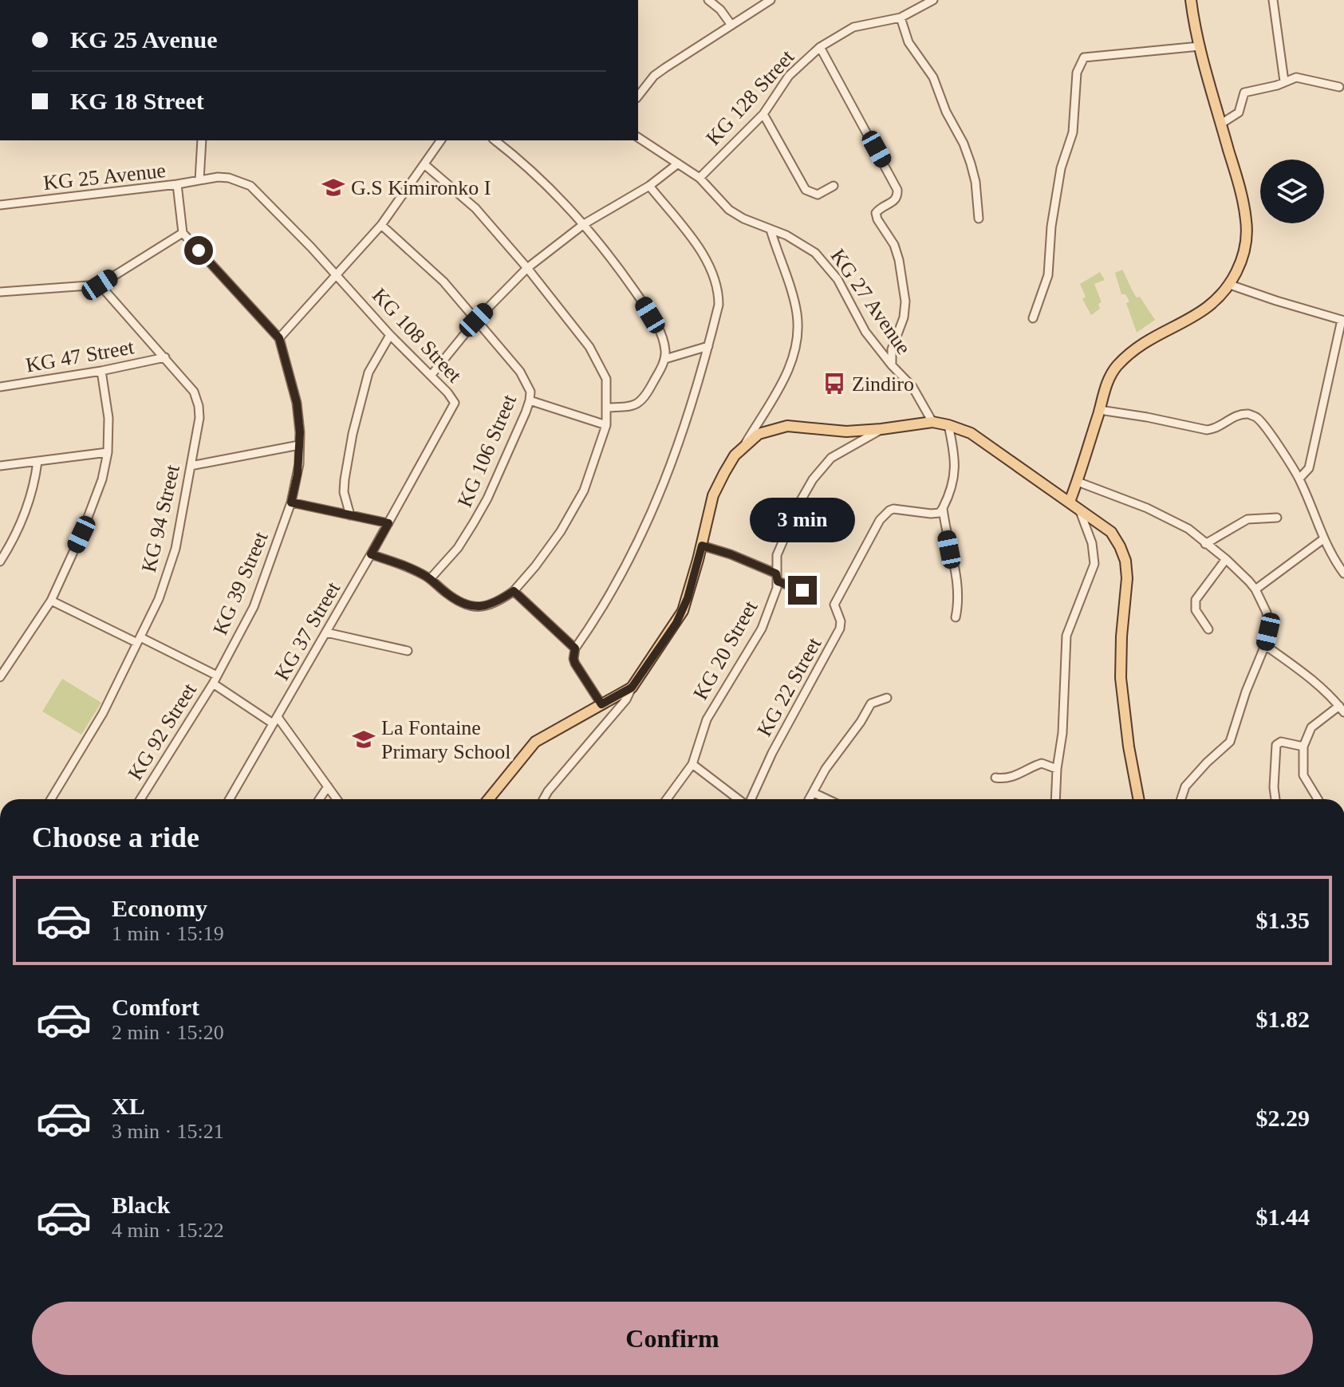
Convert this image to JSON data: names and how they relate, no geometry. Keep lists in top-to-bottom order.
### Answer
{
  "streets": {
    "street": [
      "KG 128 Street",
      "KG 25 Avenue",
      "KG 27 Avenue",
      "KG 108 Street",
      "KG 47 Street",
      "KG 106 Street",
      "KG 94 Street",
      "KG 39 Street",
      "KG 37 Street",
      "KG 20 Street",
      "KG 22 Street",
      "KG 92 Street"
    ]
  },
  "crossings": [
    ["KG 128 Street", "KG 27 Avenue"],
    ["KG 25 Avenue", "KG 108 Street"],
    ["KG 47 Street", "KG 94 Street"],
    ["KG 39 Street", "KG 92 Street"]
  ],
  "places": {
    "school or university": ["G.S Kimironko I", "La Fontaine Primary School"],
    "bus stop": ["Zindiro"]
  },
  "page": {
    "banner": ["KG 25 Avenue", "KG 18 Street"],
    "bubble": "3 min",
    "heading": "Choose a ride",
    "list": [
      {
        "name": "Economy",
        "note": "1 min · 15:19",
        "value": "$1.35"
      },
      {
        "name": "Comfort",
        "note": "2 min · 15:20",
        "value": "$1.82"
      },
      {
        "name": "XL",
        "note": "3 min · 15:21",
        "value": "$2.29"
      },
      {
        "name": "Black",
        "note": "4 min · 15:22",
        "value": "$1.44"
      }
    ],
    "buttons": "Confirm"
  }
}
